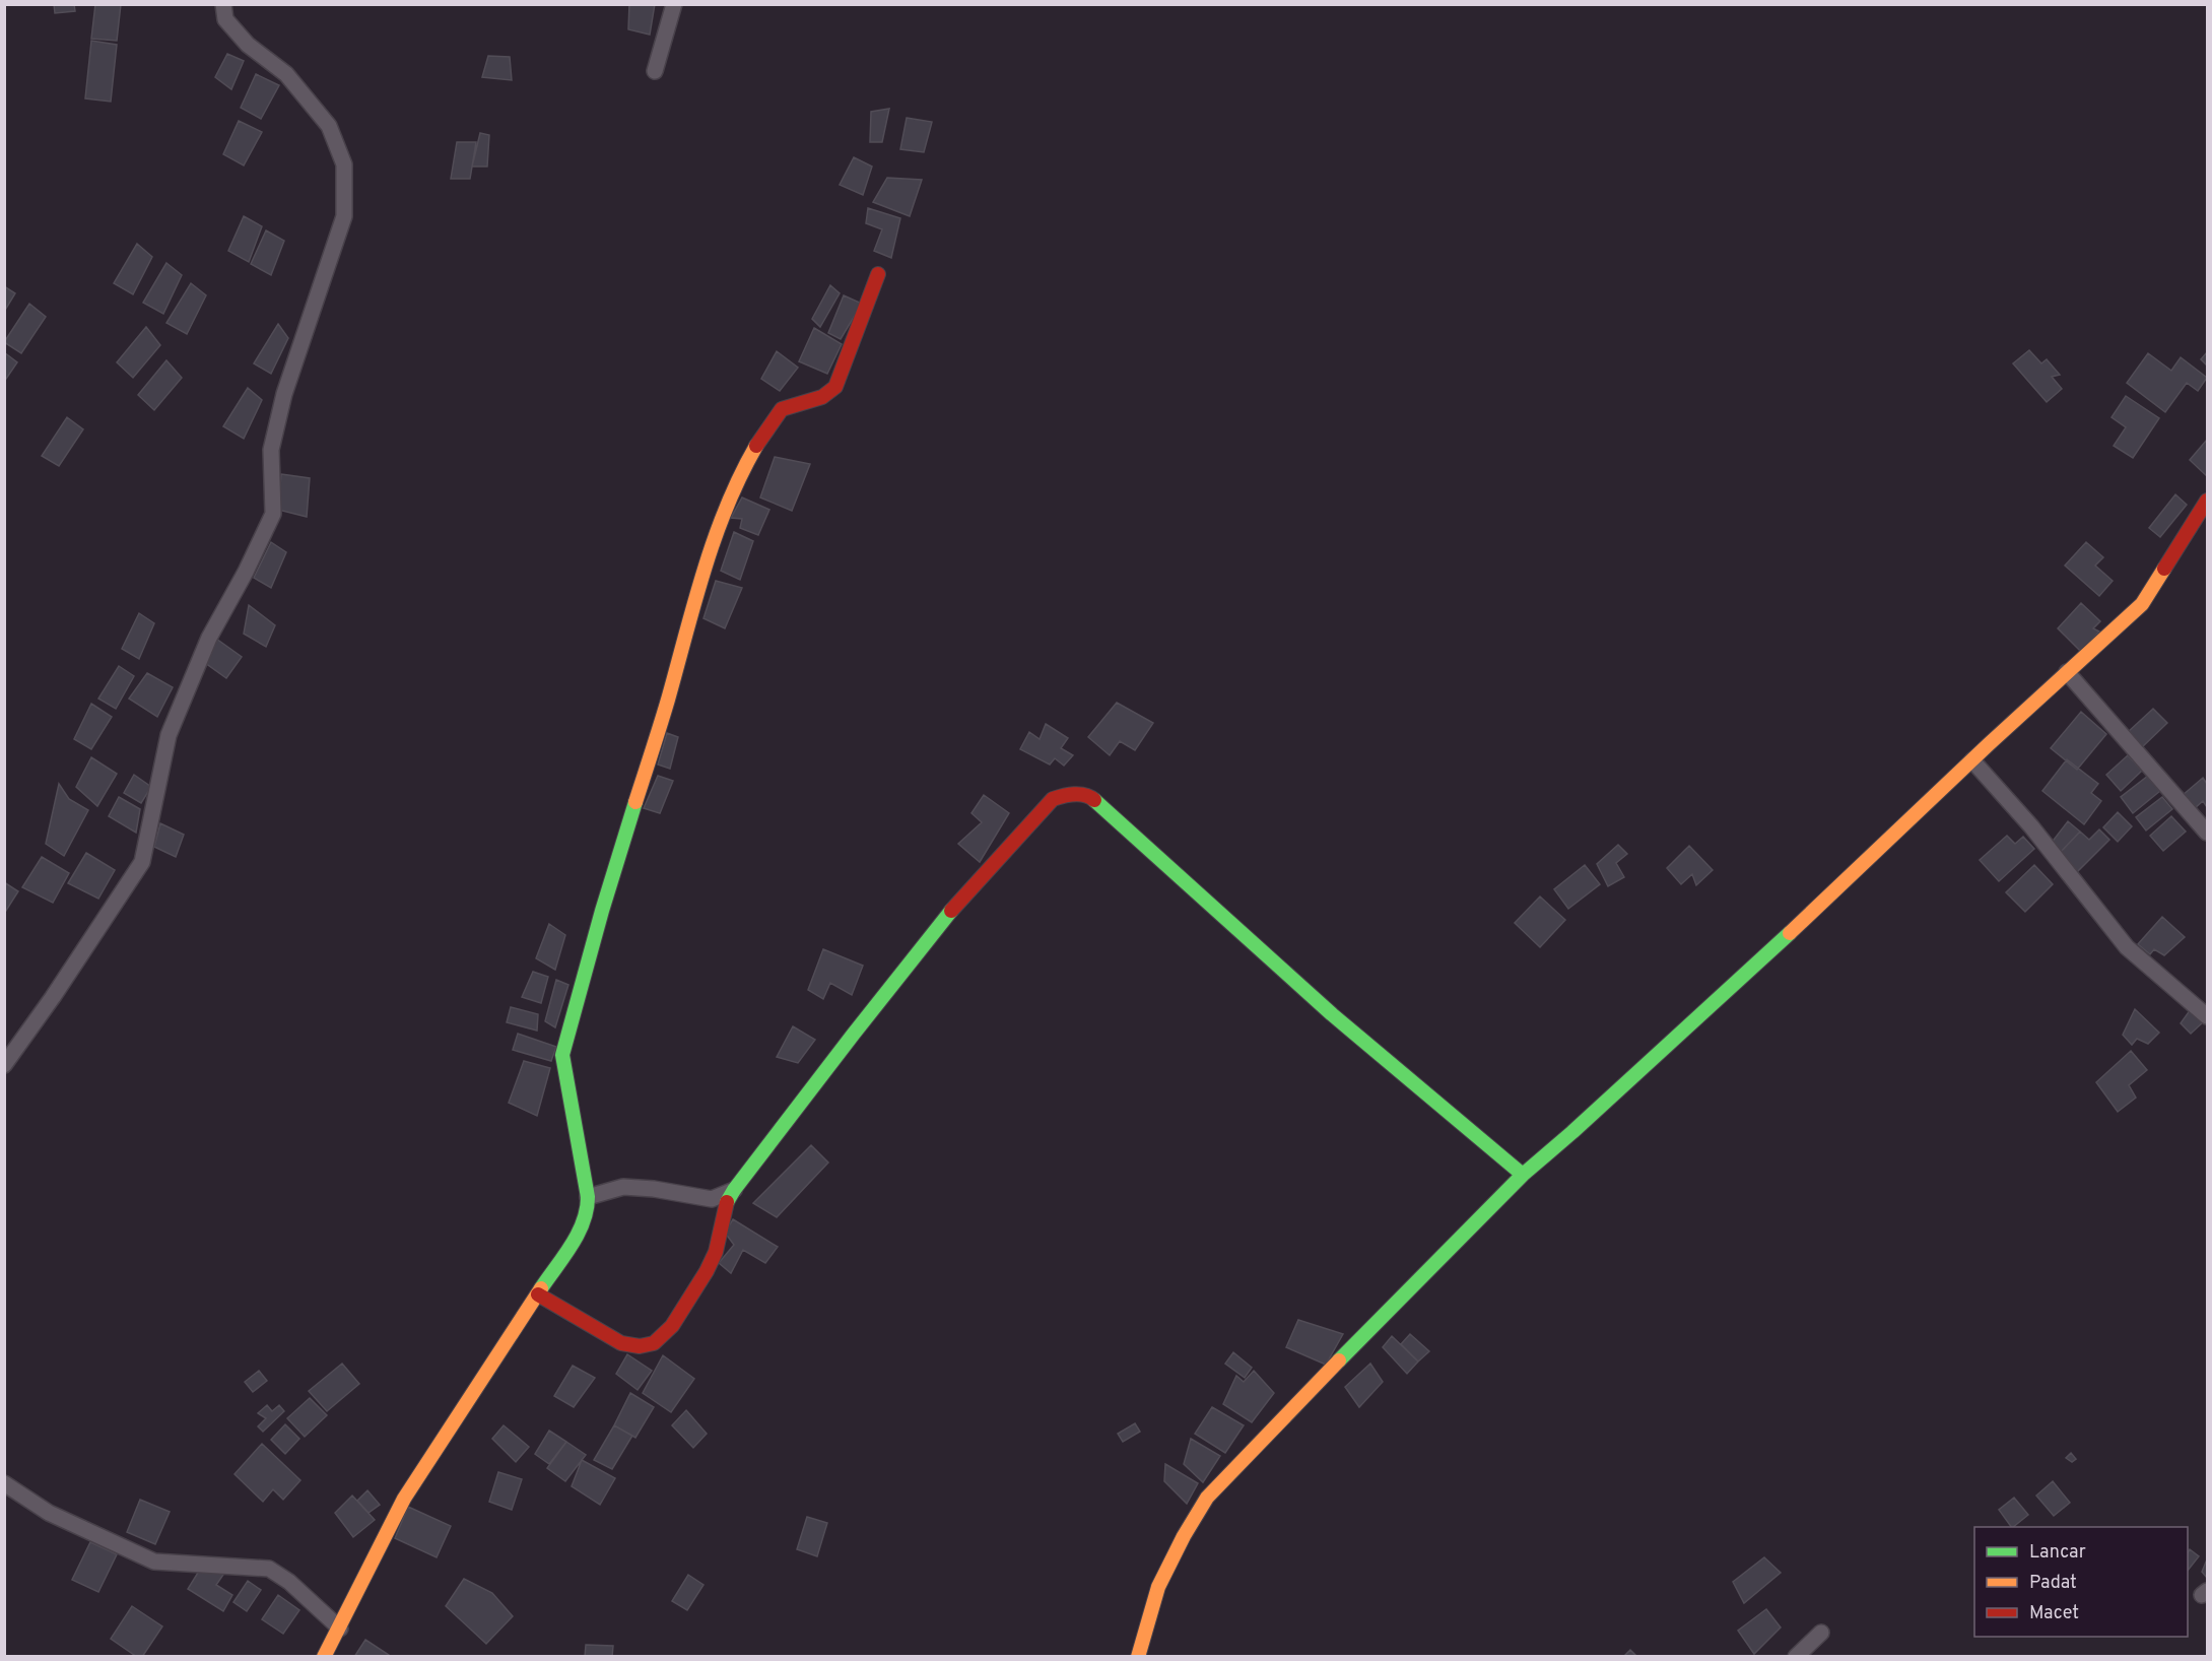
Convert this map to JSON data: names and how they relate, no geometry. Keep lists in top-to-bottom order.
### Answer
{
  "legend": ["Lancar", "Padat", "Macet"]
}
